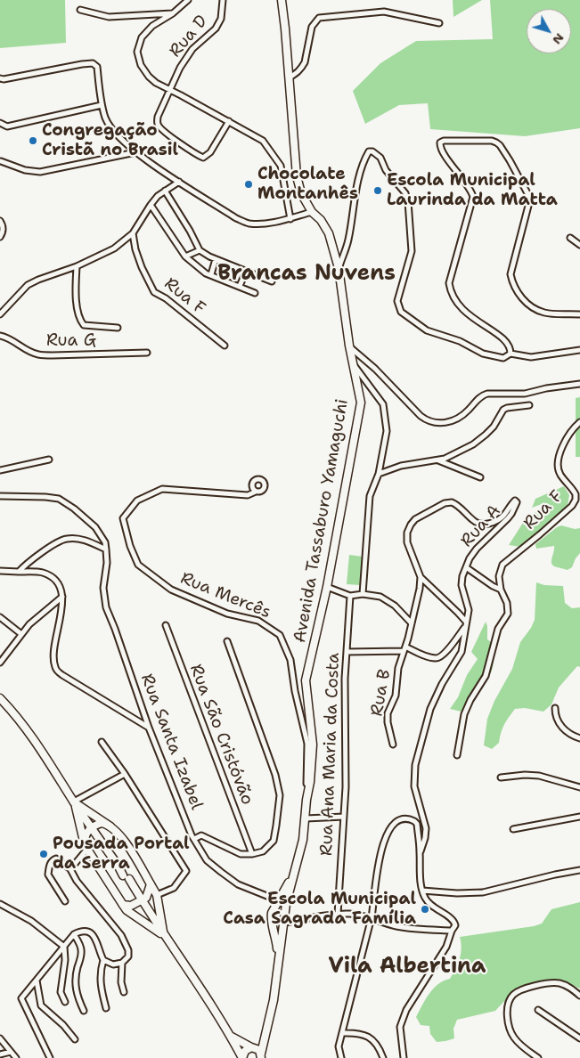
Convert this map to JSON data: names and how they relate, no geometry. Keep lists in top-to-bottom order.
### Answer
{
  "streets": {
    "street": [
      "Rua D",
      "Rua F",
      "Rua G",
      "Avenida Tassaburo Yamaguchi",
      "Rua A",
      "Rua Mercês",
      "Rua B",
      "Rua São Cristóvão",
      "Rua Santa Izabel",
      "Rua Ana Maria da Costa"
    ]
  },
  "crossings": [
    ["Avenida Tassaburo Yamaguchi", "Rua Mercês"],
    ["Rua A", "Rua B"]
  ],
  "districts": ["Brancas Nuvens", "Vila Albertina"],
  "places": [
    "Congregação Cristã no Brasil",
    "Chocolate Montanhês",
    "Escola Municipal Laurinda da Matta",
    "Pousada Portal da Serra",
    "Escola Municipal Casa Sagrada Família"
  ],
  "north": "bottom right"
}
